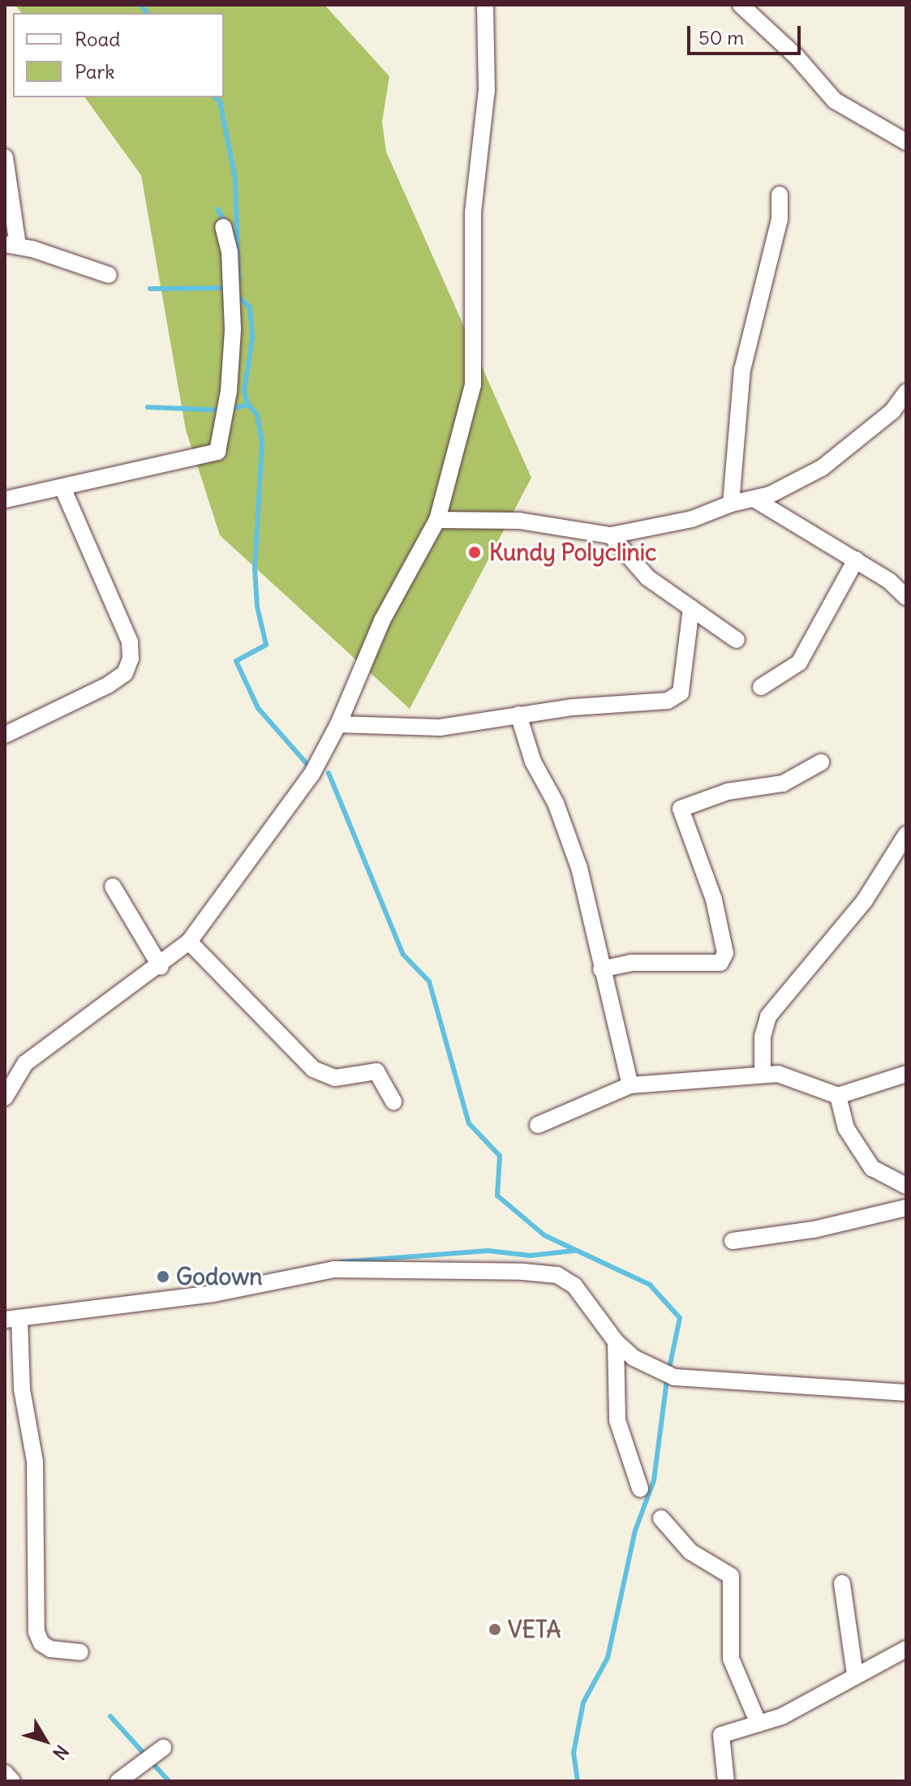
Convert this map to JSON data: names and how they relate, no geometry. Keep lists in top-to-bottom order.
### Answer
{
  "places": ["Kundy Polyclinic", "Godown", "VETA"],
  "legend": ["Road", "Park"],
  "scale_bar": "50 m",
  "north": "bottom right"
}
